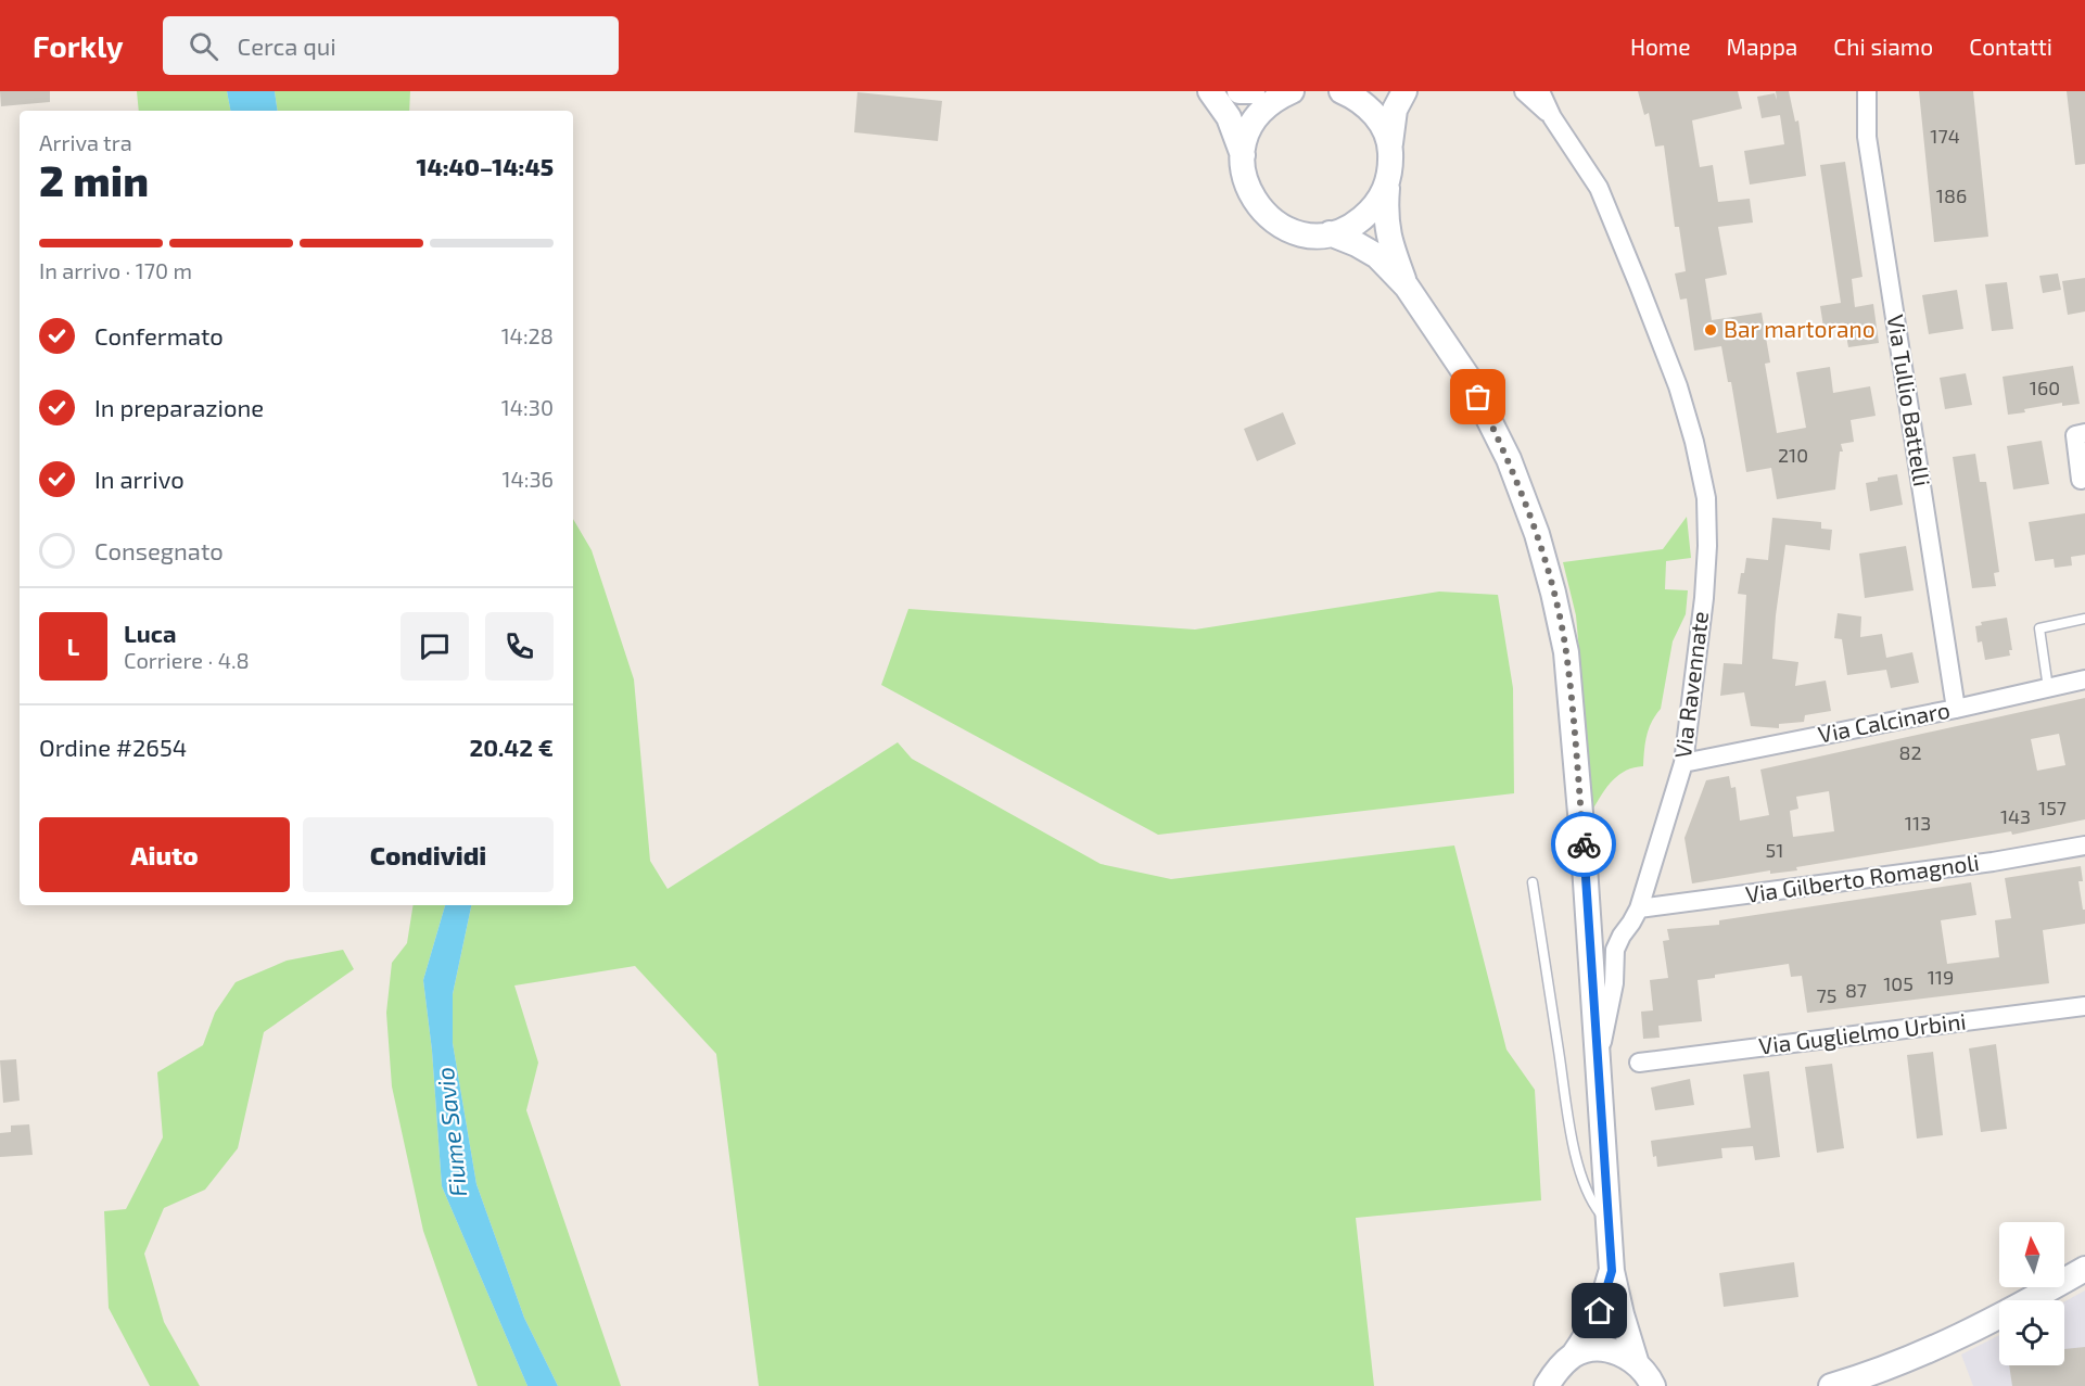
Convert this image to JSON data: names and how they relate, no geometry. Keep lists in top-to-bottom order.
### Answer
{
  "streets": {
    "main road": ["Via Ravennate"],
    "street": [
      "Via Tullio Battelli",
      "Via Calcinaro",
      "Via Gilberto Romagnoli",
      "Via Guglielmo Urbini"
    ]
  },
  "crossings": [
    ["Via Tullio Battelli", "Via Calcinaro"],
    ["Via Ravennate", "Via Calcinaro"],
    ["Via Ravennate", "Via Gilberto Romagnoli"]
  ],
  "water": ["Fiume Savio"],
  "places": ["Bar martorano"],
  "house_numbers": [
    "174",
    "186",
    "160",
    "210",
    "82",
    "157",
    "143",
    "113",
    "51",
    "119",
    "105",
    "87",
    "75"
  ],
  "north": "top",
  "page": {
    "header": "Forkly",
    "search": "Cerca qui",
    "nav": [
      "Home",
      "Mappa",
      "Chi siamo",
      "Contatti"
    ],
    "heading": ["2 min", "Arriva tra", "14:40–14:45"],
    "panel": [
      "Luca",
      "Corriere · 4.8",
      "Ordine #2654",
      "20.42 €"
    ],
    "bar": "In arrivo · 170 m",
    "list": [
      ["Confermato", "14:28"],
      ["In preparazione", "14:30"],
      ["In arrivo", "14:36"],
      "Consegnato"
    ],
    "round": "L",
    "buttons": ["Aiuto", "Condividi"]
  }
}
